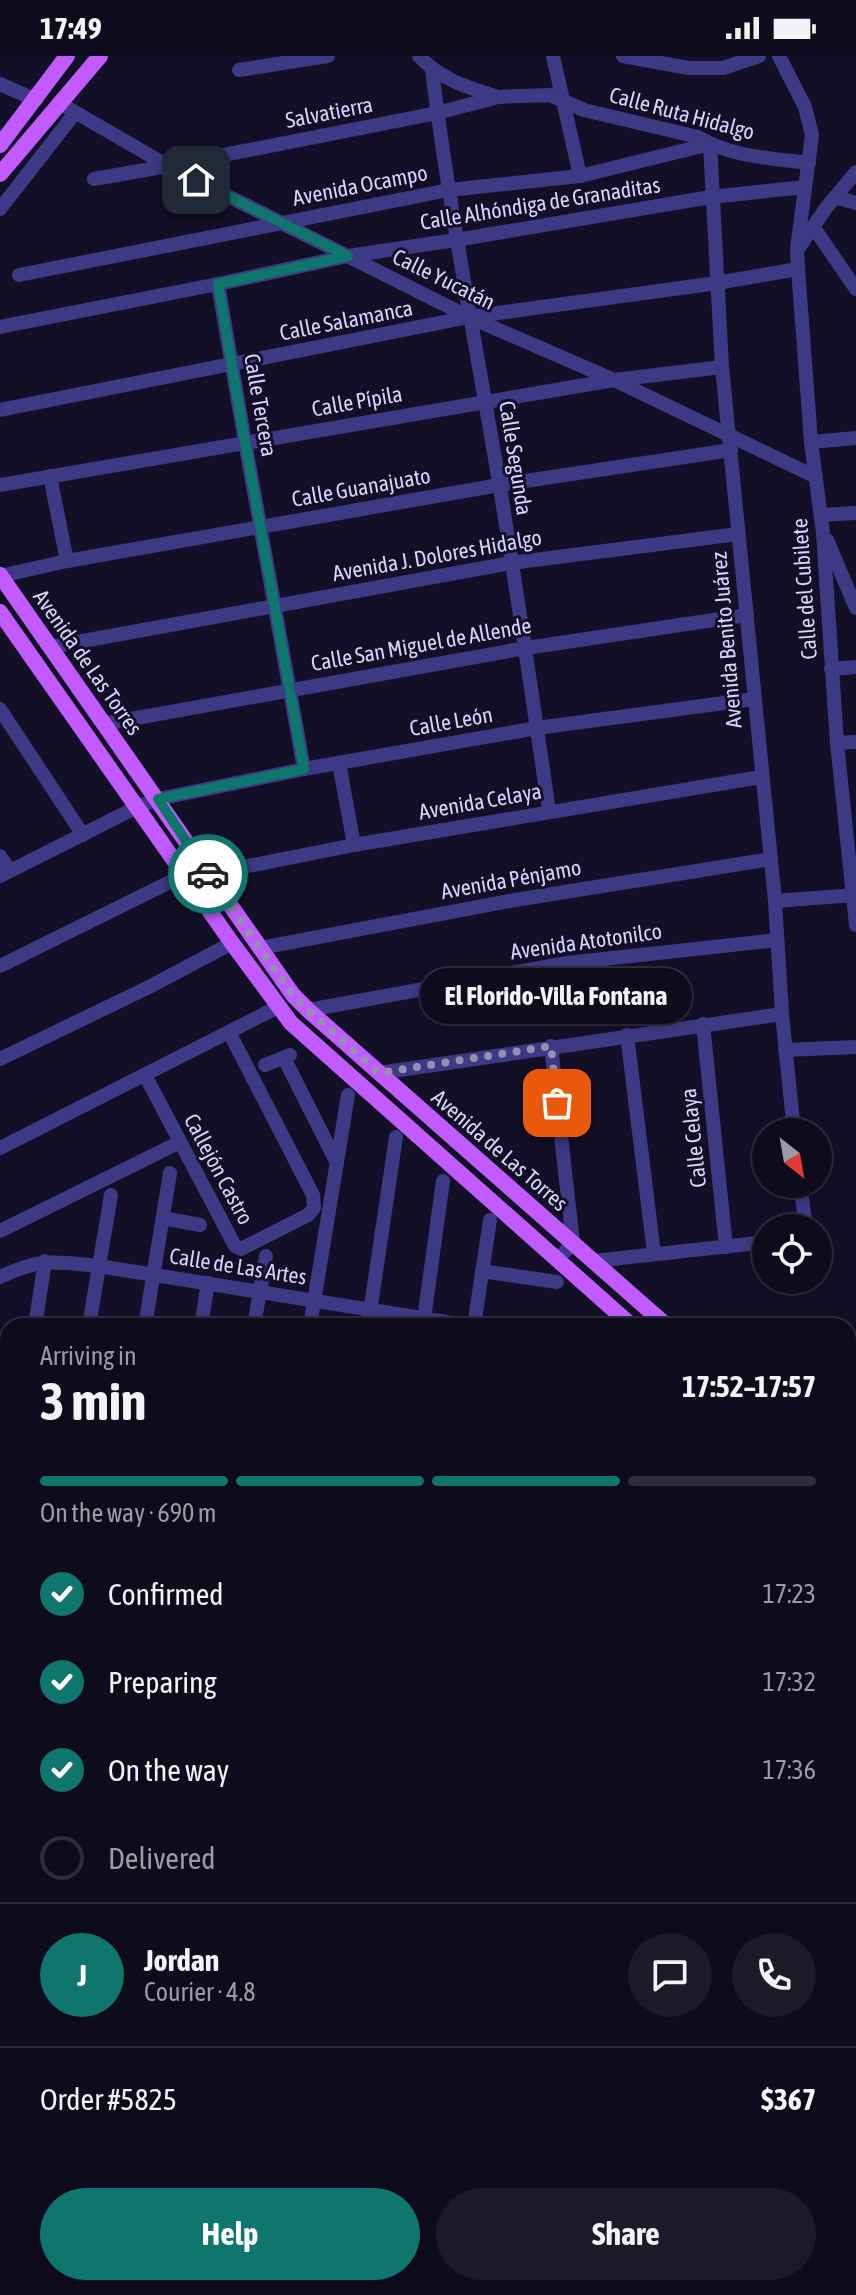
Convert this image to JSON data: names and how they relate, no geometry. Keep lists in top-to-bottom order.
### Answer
{
  "streets": {
    "main road": ["Avenida de Las Torres"],
    "street": [
      "Salvatierra",
      "Calle Ruta Hidalgo",
      "Avenida Ocampo",
      "Calle Alhóndiga de Granaditas",
      "Calle Yucatán",
      "Calle Salamanca",
      "Calle Pípila",
      "Calle Tercera",
      "Calle Segunda",
      "Calle Guanajuato",
      "Avenida J. Dolores Hidalgo",
      "Calle del Cubilete",
      "Avenida Benito Juárez",
      "Calle San Miguel de Allende",
      "Calle León",
      "Avenida Celaya",
      "Avenida Pénjamo",
      "Avenida Atotonilco",
      "Calle Celaya",
      "Callejón Castro",
      "Calle de Las Artes"
    ]
  },
  "crossings": [
    ["Salvatierra", "Calle Ruta Hidalgo"],
    ["Salvatierra", "Calle Yucatán"],
    ["Salvatierra", "Calle Segunda"],
    ["Calle Ruta Hidalgo", "Avenida Ocampo"],
    ["Calle Ruta Hidalgo", "Calle del Cubilete"],
    ["Calle Ruta Hidalgo", "Avenida Benito Juárez"],
    ["Avenida Ocampo", "Calle Yucatán"],
    ["Avenida Ocampo", "Calle Segunda"],
    ["Avenida Ocampo", "Avenida Benito Juárez"],
    ["Calle Alhóndiga de Granaditas", "Calle Yucatán"],
    ["Calle Alhóndiga de Granaditas", "Calle Tercera"],
    ["Calle Alhóndiga de Granaditas", "Calle Segunda"],
    ["Calle Alhóndiga de Granaditas", "Calle del Cubilete"],
    ["Calle Alhóndiga de Granaditas", "Avenida Benito Juárez"],
    ["Calle Yucatán", "Calle Salamanca"],
    ["Calle Yucatán", "Calle Pípila"],
    ["Calle Yucatán", "Calle Segunda"],
    ["Calle Yucatán", "Calle del Cubilete"],
    ["Calle Yucatán", "Avenida Benito Juárez"],
    ["Calle Salamanca", "Calle Tercera"],
    ["Calle Salamanca", "Calle Segunda"],
    ["Calle Salamanca", "Calle del Cubilete"],
    ["Calle Salamanca", "Avenida Benito Juárez"],
    ["Calle Pípila", "Calle Tercera"],
    ["Calle Pípila", "Calle Segunda"],
    ["Calle Pípila", "Avenida Benito Juárez"],
    ["Calle Tercera", "Calle Guanajuato"],
    ["Calle Tercera", "Avenida J. Dolores Hidalgo"],
    ["Calle Tercera", "Calle San Miguel de Allende"],
    ["Calle Tercera", "Calle León"],
    ["Calle Segunda", "Calle Guanajuato"],
    ["Calle Segunda", "Avenida J. Dolores Hidalgo"],
    ["Calle Segunda", "Calle San Miguel de Allende"],
    ["Calle Segunda", "Calle León"],
    ["Calle Segunda", "Avenida Celaya"],
    ["Calle Guanajuato", "Avenida Benito Juárez"],
    ["Calle Guanajuato", "Avenida de Las Torres"],
    ["Avenida J. Dolores Hidalgo", "Avenida Benito Juárez"],
    ["Avenida J. Dolores Hidalgo", "Avenida de Las Torres"],
    ["Avenida Benito Juárez", "Calle San Miguel de Allende"],
    ["Avenida Benito Juárez", "Calle León"],
    ["Avenida Benito Juárez", "Avenida Celaya"],
    ["Avenida Benito Juárez", "Avenida Pénjamo"],
    ["Avenida Benito Juárez", "Avenida Atotonilco"],
    ["Calle San Miguel de Allende", "Avenida de Las Torres"],
    ["Avenida de Las Torres", "Calle León"],
    ["Avenida de Las Torres", "Avenida Celaya"],
    ["Avenida de Las Torres", "Avenida Pénjamo"],
    ["Avenida de Las Torres", "Avenida Atotonilco"]
  ],
  "places": ["El Florido-Villa Fontana"],
  "north": "bottom right",
  "page": {
    "status": "17:49",
    "bubble": "El Florido-Villa Fontana",
    "heading": ["3 min", "Arriving in", "17:52–17:57"],
    "panel": [
      "Jordan",
      "Courier · 4.8",
      "Order #5825",
      "$367"
    ],
    "bar": "On the way · 690 m",
    "list": [
      ["Confirmed", "17:23"],
      ["Preparing", "17:32"],
      ["On the way", "17:36"],
      "Delivered"
    ],
    "round": "J",
    "buttons": ["Help", "Share"]
  }
}
